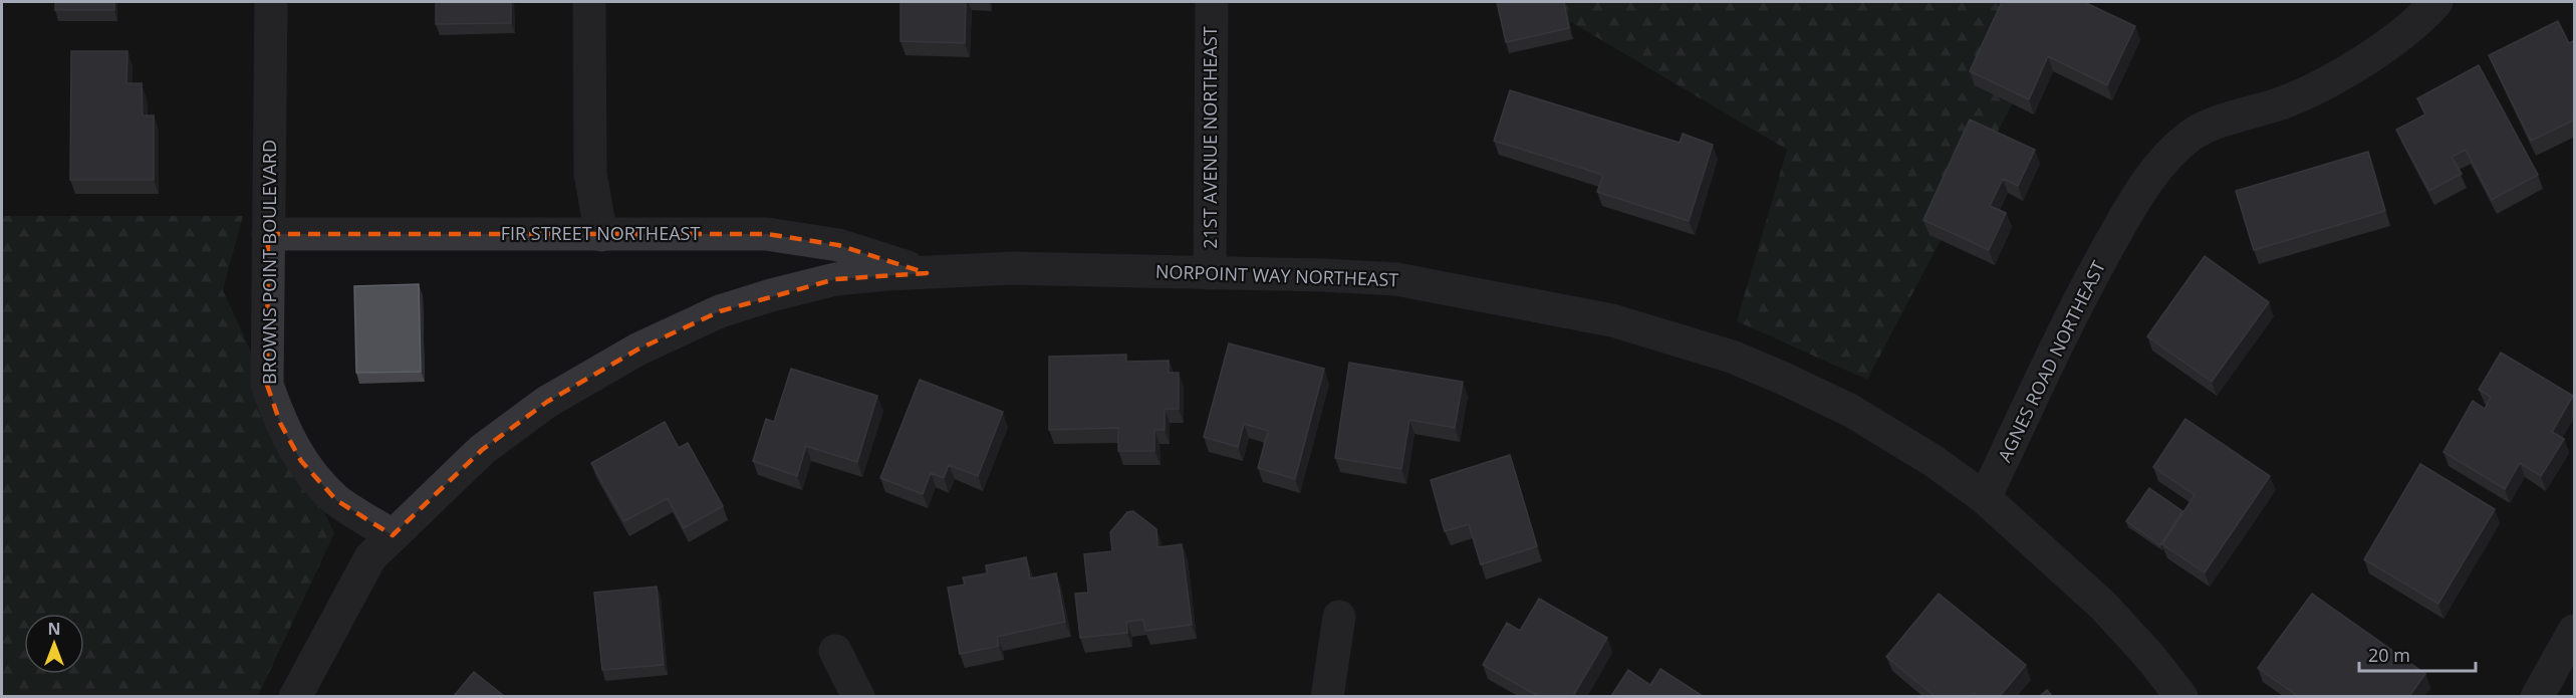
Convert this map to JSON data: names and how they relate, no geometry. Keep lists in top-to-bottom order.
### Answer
{
  "streets": {
    "street": [
      "21ST AVENUE NORTHEAST",
      "FIR STREET NORTHEAST",
      "BROWNS POINT BOULEVARD",
      "NORPOINT WAY NORTHEAST",
      "AGNES ROAD NORTHEAST"
    ]
  },
  "crossings": [
    ["21ST AVENUE NORTHEAST", "NORPOINT WAY NORTHEAST"],
    ["FIR STREET NORTHEAST", "BROWNS POINT BOULEVARD"],
    ["FIR STREET NORTHEAST", "NORPOINT WAY NORTHEAST"],
    ["BROWNS POINT BOULEVARD", "NORPOINT WAY NORTHEAST"],
    ["NORPOINT WAY NORTHEAST", "AGNES ROAD NORTHEAST"]
  ],
  "scale_bar": "20 m",
  "north": "top"
}
